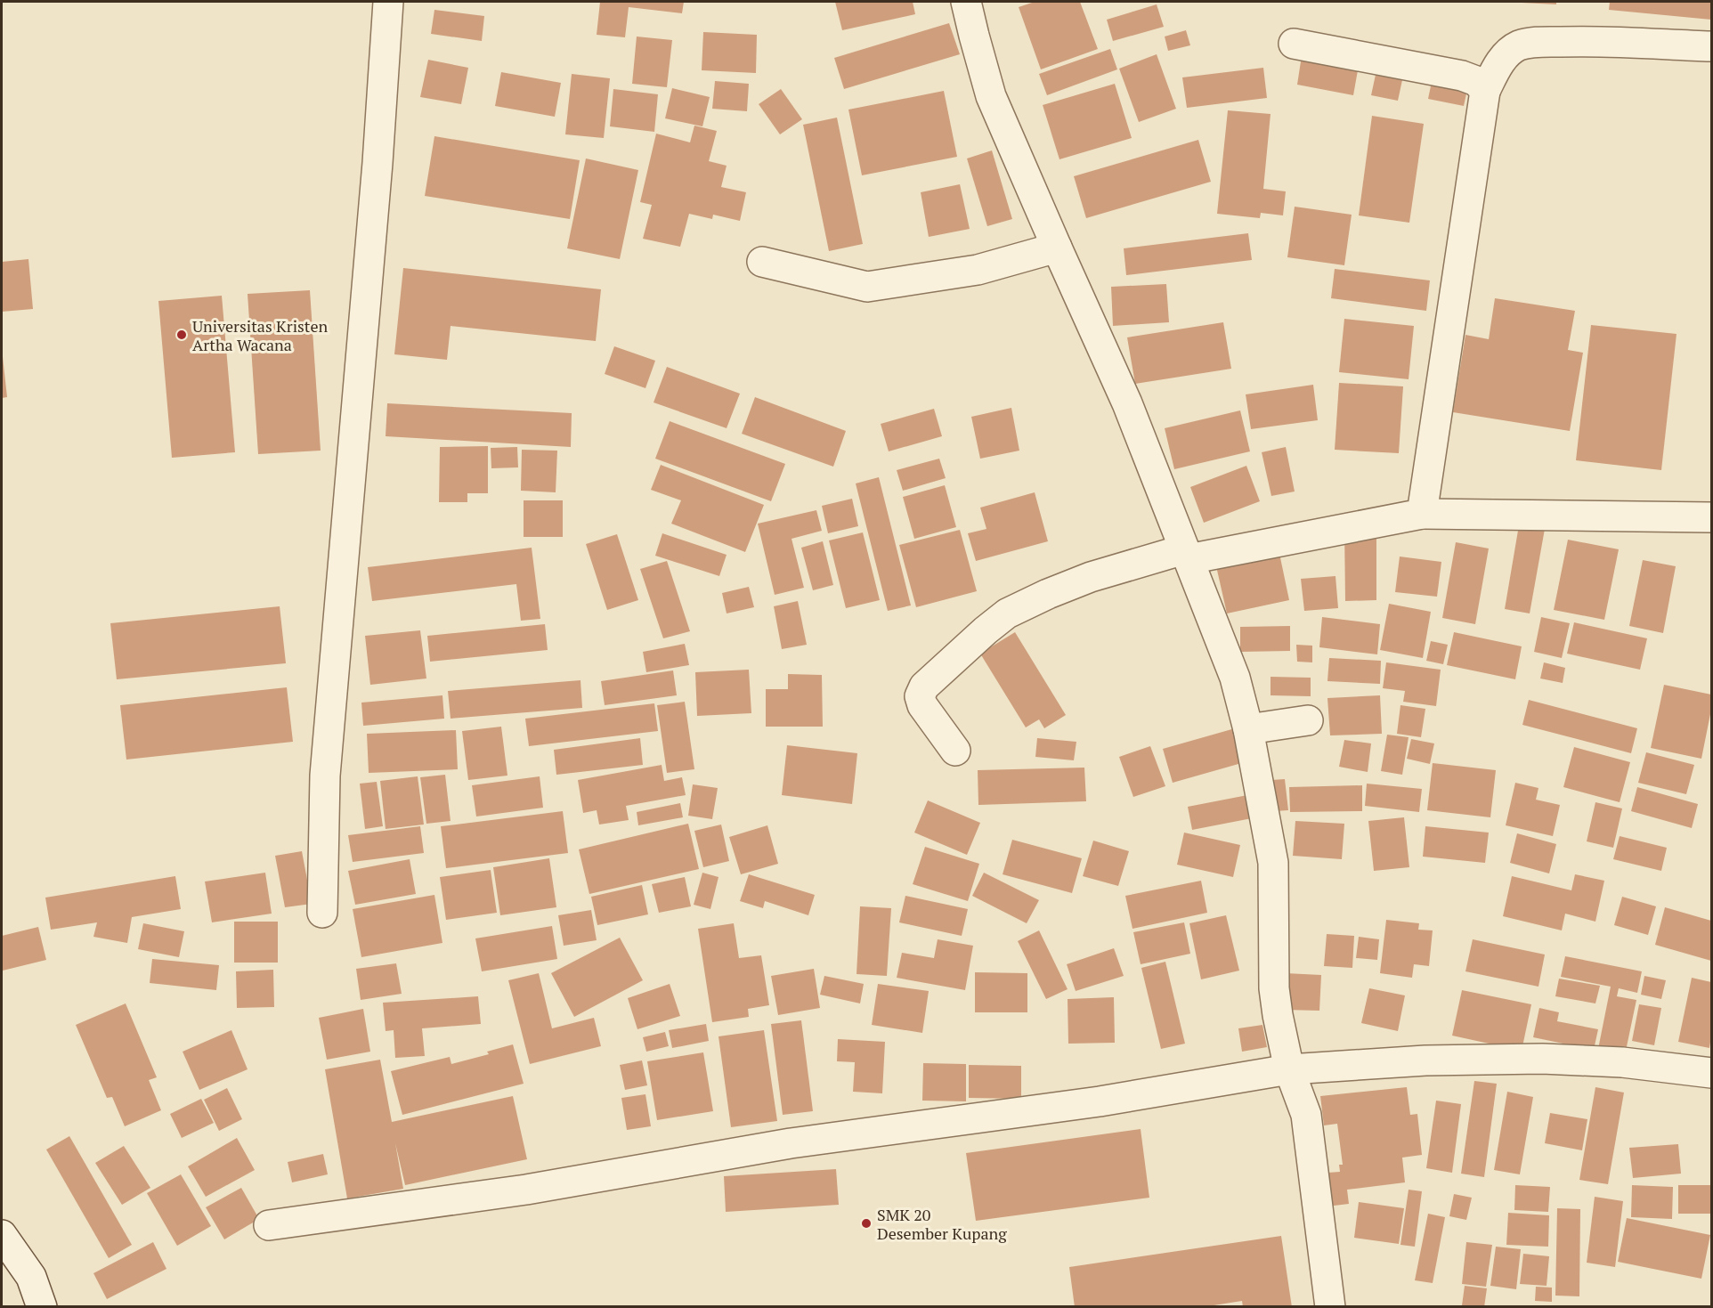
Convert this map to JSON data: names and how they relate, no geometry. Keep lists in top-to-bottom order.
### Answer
{
  "places": ["Universitas Kristen Artha Wacana", "SMK 20 Desember Kupang"]
}
